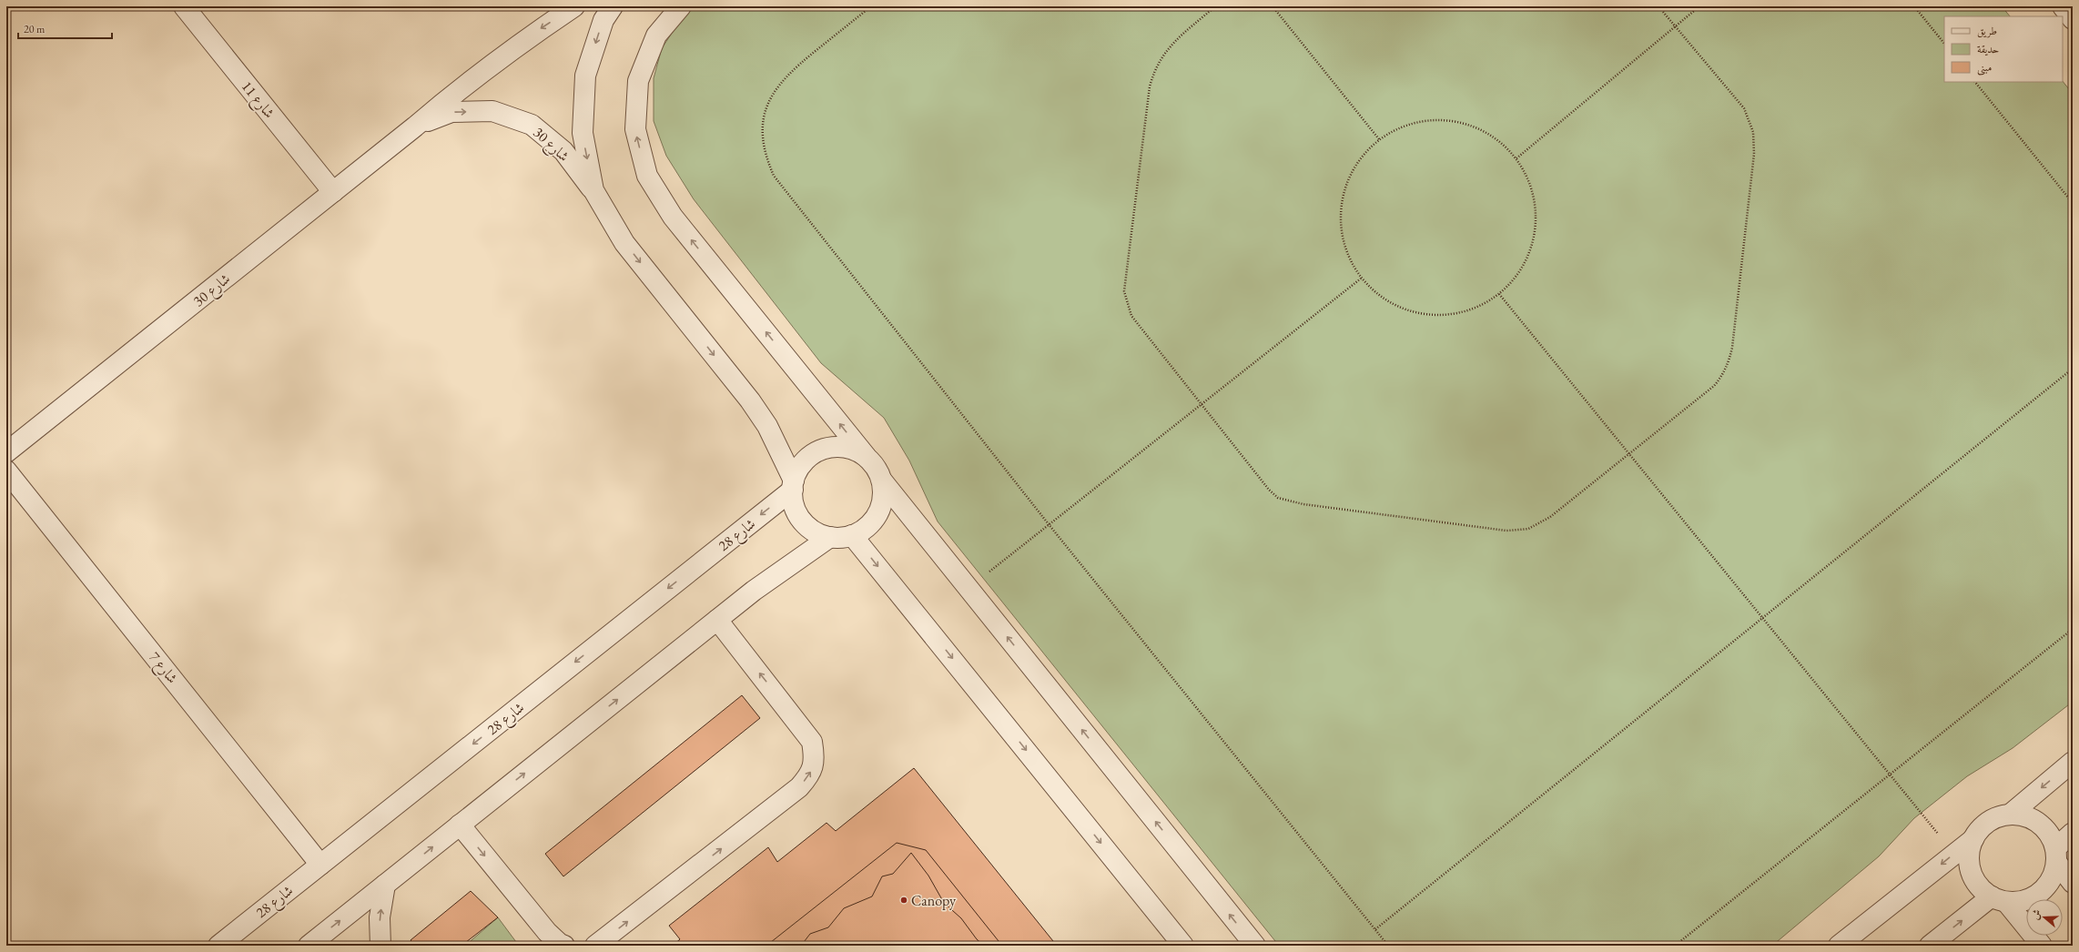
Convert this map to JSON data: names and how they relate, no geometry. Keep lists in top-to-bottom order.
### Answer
{
  "streets": {
    "street": [
      "شارع 11",
      "شارع 30",
      "شارع 28",
      "شارع 7"
    ]
  },
  "crossings": [
    ["شارع 11", "شارع 30"],
    ["شارع 28", "شارع 7"]
  ],
  "places": ["Canopy"],
  "legend": ["طريق", "حديقة", "مبنى"],
  "scale_bar": "20 m",
  "north": "left"
}
